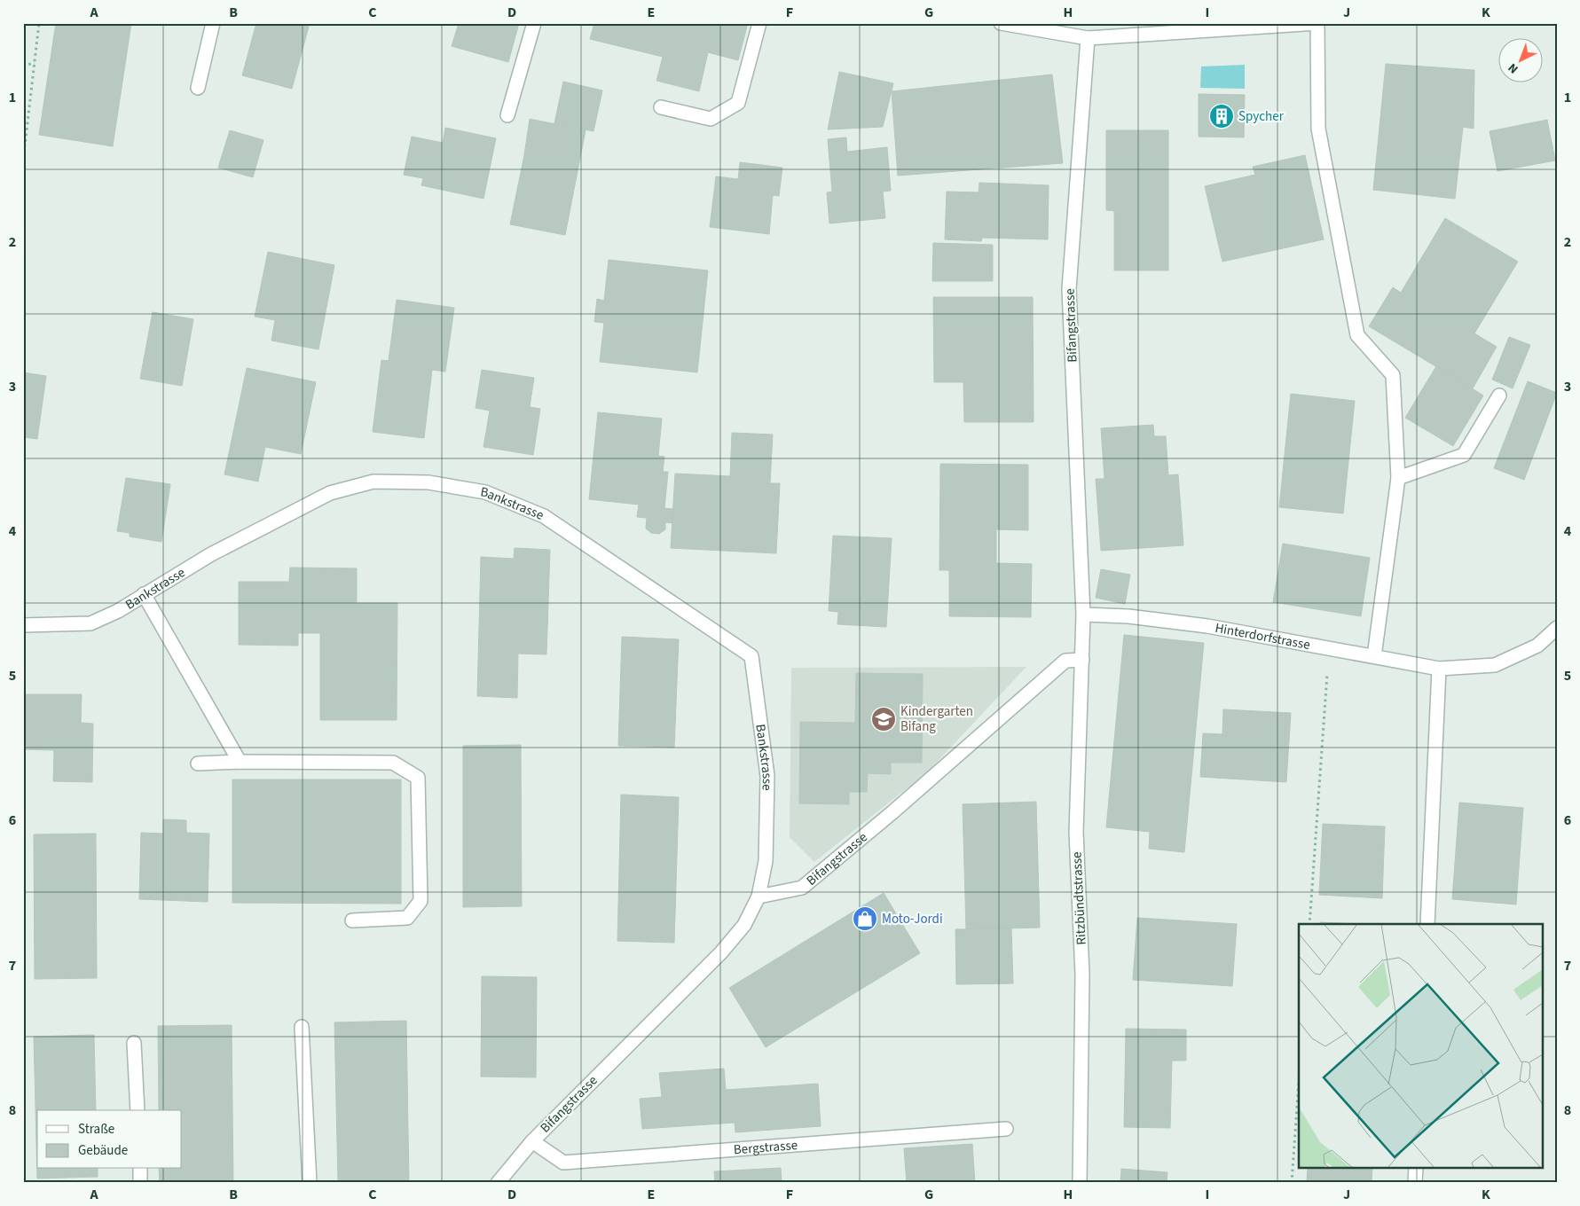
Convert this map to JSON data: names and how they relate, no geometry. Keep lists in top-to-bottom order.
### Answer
{
  "streets": {
    "street": [
      "Bifangstrasse",
      "Bankstrasse",
      "Hinterdorfstrasse",
      "Ritzbündtstrasse",
      "Bergstrasse"
    ]
  },
  "crossings": [
    ["Bifangstrasse", "Bankstrasse"],
    ["Bifangstrasse", "Hinterdorfstrasse"],
    ["Bifangstrasse", "Ritzbündtstrasse"],
    ["Bifangstrasse", "Bergstrasse"],
    ["Hinterdorfstrasse", "Ritzbündtstrasse"]
  ],
  "places": {
    "building": ["Spycher"],
    "school or university": ["Kindergarten Bifang"],
    "shop": ["Moto-Jordi"]
  },
  "legend": ["Straße", "Gebäude"],
  "north": "bottom left",
  "grid": {
    "columns": [
      "A",
      "B",
      "C",
      "D",
      "E",
      "F",
      "G",
      "H",
      "I",
      "J",
      "K"
    ],
    "rows": [
      "1",
      "2",
      "3",
      "4",
      "5",
      "6",
      "7",
      "8"
    ]
  }
}
